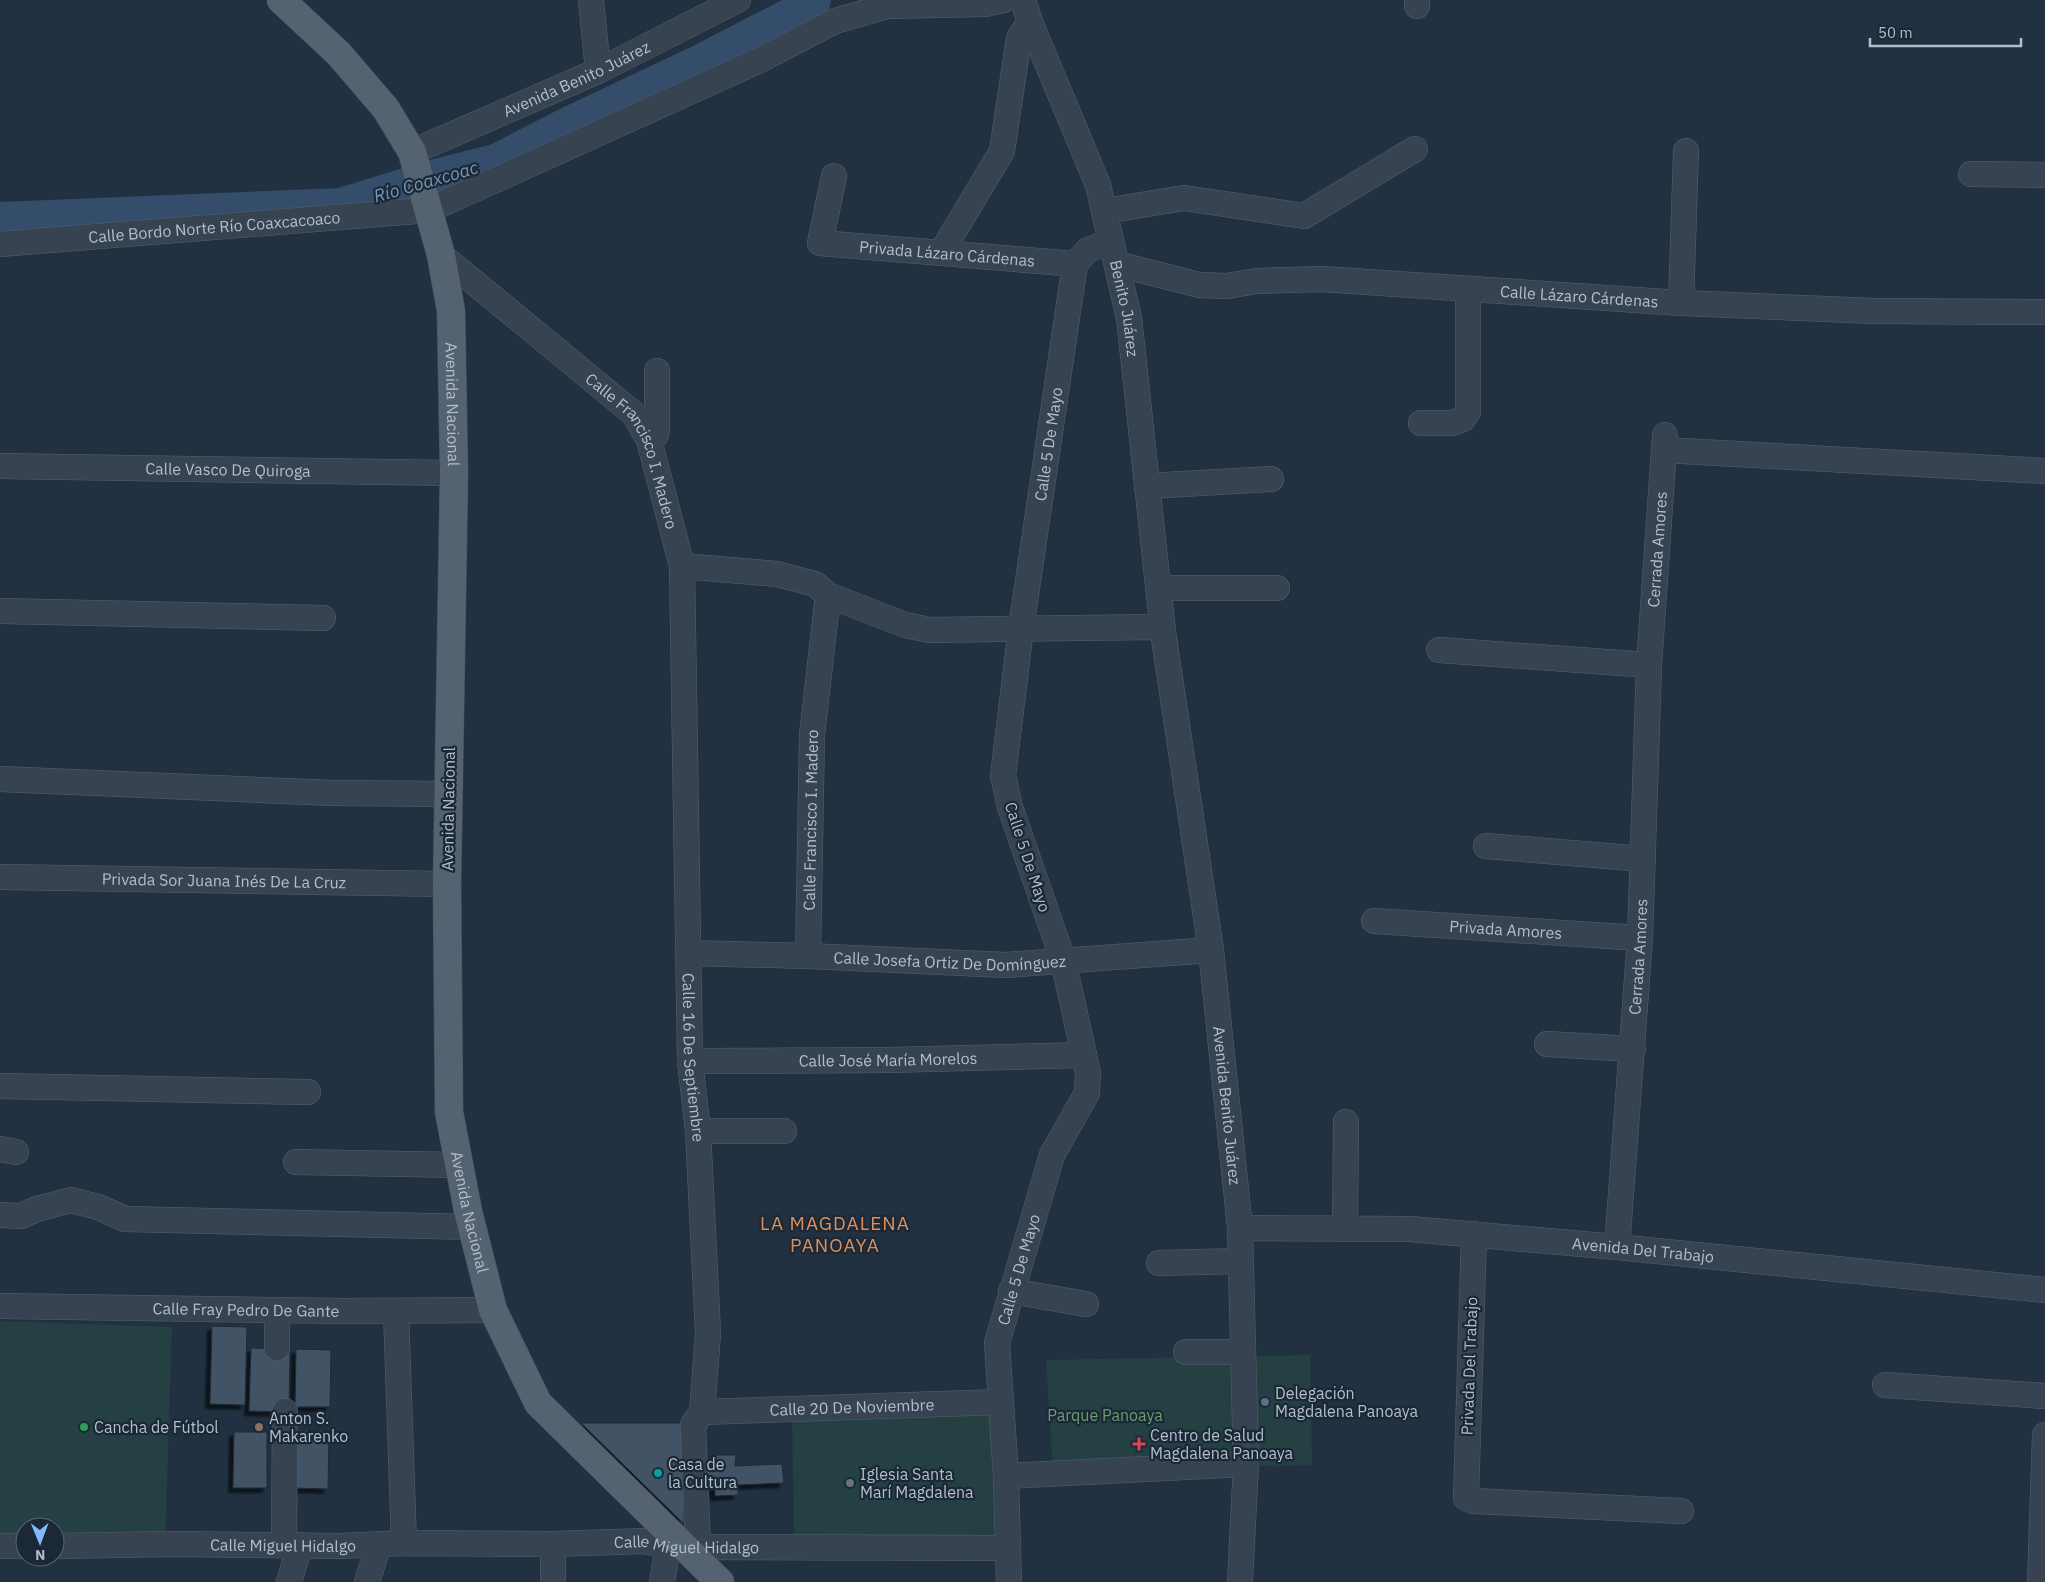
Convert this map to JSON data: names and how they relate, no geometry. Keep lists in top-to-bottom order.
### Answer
{
  "streets": {
    "main road": ["Avenida Nacional"],
    "street": [
      "Avenida Benito Juárez",
      "Calle Bordo Norte Río Coaxcacoaco",
      "Privada Lázaro Cárdenas",
      "Calle Lázaro Cárdenas",
      "Benito Juárez",
      "Calle 5 De Mayo",
      "Calle Francisco I. Madero",
      "Calle Vasco De Quiroga",
      "Cerrada Amores",
      "Privada Sor Juana Inés De La Cruz",
      "Privada Amores",
      "Calle Josefa Ortiz De Domínguez",
      "Calle 16 De Septiembre",
      "Calle José María Morelos",
      "Avenida Del Trabajo",
      "Calle Fray Pedro De Gante",
      "Privada Del Trabajo",
      "Calle 20 De Noviembre",
      "Calle Miguel Hidalgo"
    ]
  },
  "crossings": [
    ["Avenida Benito Juárez", "Benito Juárez"],
    ["Avenida Benito Juárez", "Avenida Nacional"],
    ["Avenida Benito Juárez", "Calle Josefa Ortiz De Domínguez"],
    ["Avenida Benito Juárez", "Avenida Del Trabajo"],
    ["Calle Bordo Norte Río Coaxcacoaco", "Avenida Nacional"],
    ["Privada Lázaro Cárdenas", "Calle 5 De Mayo"],
    ["Calle Lázaro Cárdenas", "Benito Juárez"],
    ["Avenida Nacional", "Calle Francisco I. Madero"],
    ["Avenida Nacional", "Calle Vasco De Quiroga"],
    ["Avenida Nacional", "Privada Sor Juana Inés De La Cruz"],
    ["Avenida Nacional", "Calle 16 De Septiembre"],
    ["Avenida Nacional", "Calle Fray Pedro De Gante"],
    ["Avenida Nacional", "Calle Miguel Hidalgo"],
    ["Calle 5 De Mayo", "Calle Josefa Ortiz De Domínguez"],
    ["Calle 5 De Mayo", "Calle José María Morelos"],
    ["Calle 5 De Mayo", "Calle 20 De Noviembre"],
    ["Calle Francisco I. Madero", "Calle Josefa Ortiz De Domínguez"],
    ["Calle Francisco I. Madero", "Calle 16 De Septiembre"],
    ["Cerrada Amores", "Privada Amores"],
    ["Cerrada Amores", "Avenida Del Trabajo"],
    ["Calle Josefa Ortiz De Domínguez", "Calle 16 De Septiembre"],
    ["Calle 16 De Septiembre", "Calle José María Morelos"],
    ["Calle 16 De Septiembre", "Calle 20 De Noviembre"],
    ["Calle 16 De Septiembre", "Calle Miguel Hidalgo"],
    ["Avenida Del Trabajo", "Privada Del Trabajo"]
  ],
  "districts": ["LA MAGDALENA PANOAYA"],
  "water": ["Río Coaxcoac"],
  "parks": ["Parque Panoaya"],
  "places": {
    "other": [
      "Delegación Magdalena Panoaya",
      "Cancha de Fútbol",
      "Anton S. Makarenko",
      "Casa de la Cultura",
      "Iglesia Santa Marí Magdalena"
    ],
    "health": ["Centro de Salud Magdalena Panoaya"]
  },
  "scale_bar": "50 m",
  "north": "bottom"
}
